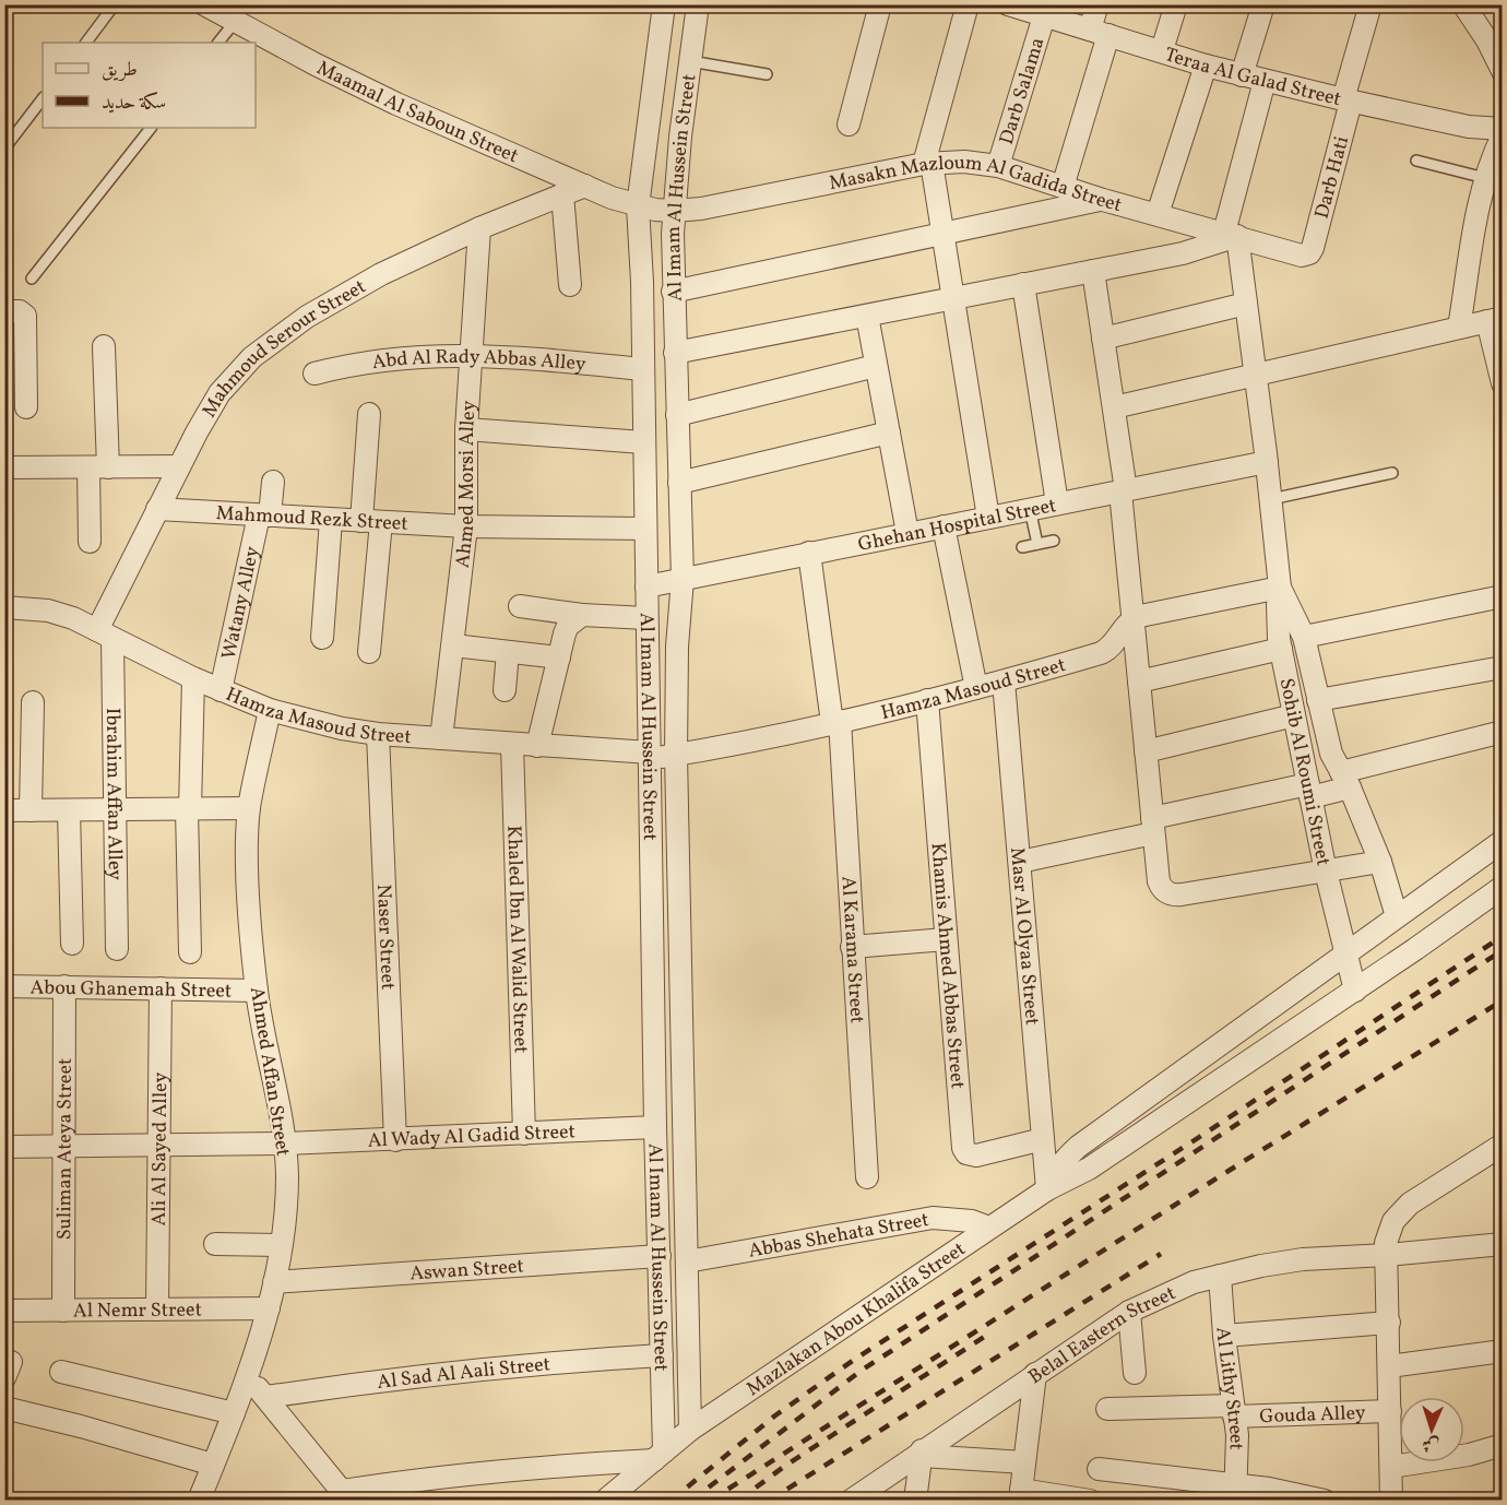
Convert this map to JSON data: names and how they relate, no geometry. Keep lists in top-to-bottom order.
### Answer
{
  "streets": {
    "street": [
      "Teraa Al Galad Street",
      "Darb Salama",
      "Maamal Al Saboun Street",
      "Darb Hati",
      "Al Imam Al Hussein Street",
      "Masakn Mazloum Al Gadida Street",
      "Mahmoud Serour Street",
      "Abd Al Rady Abbas Alley",
      "Ahmed Morsi Alley",
      "Mahmoud Rezk Street",
      "Ghehan Hospital Street",
      "Watany Alley",
      "Hamza Masoud Street",
      "Sohib Al Roumi Street",
      "Ibrahim Affan Alley",
      "Masr Al Olyaa Street",
      "Naser Street",
      "Khaled Ibn Al Walid Street",
      "Al Karama Street",
      "Khamis Ahmed Abbas Street",
      "Abou Ghanemah Street",
      "Ahmed Affan Street",
      "Al Wady Al Gadid Street",
      "Suliman Ateya Street",
      "Ali Al Sayed Alley",
      "Abbas Shehata Street",
      "Aswan Street",
      "Al Nemr Street",
      "Mazlakan Abou Khalifa Street",
      "Belal Eastern Street",
      "Al Sad Al Aali Street",
      "Al Lithy Street",
      "Gouda Alley"
    ]
  },
  "crossings": [
    ["Teraa Al Galad Street", "Darb Salama"],
    ["Teraa Al Galad Street", "Darb Hati"],
    ["Darb Salama", "Masakn Mazloum Al Gadida Street"],
    ["Maamal Al Saboun Street", "Al Imam Al Hussein Street"],
    ["Maamal Al Saboun Street", "Masakn Mazloum Al Gadida Street"],
    ["Maamal Al Saboun Street", "Mahmoud Serour Street"],
    ["Darb Hati", "Masakn Mazloum Al Gadida Street"],
    ["Al Imam Al Hussein Street", "Masakn Mazloum Al Gadida Street"],
    ["Al Imam Al Hussein Street", "Abd Al Rady Abbas Alley"],
    ["Al Imam Al Hussein Street", "Mahmoud Rezk Street"],
    ["Al Imam Al Hussein Street", "Ghehan Hospital Street"],
    ["Al Imam Al Hussein Street", "Hamza Masoud Street"],
    ["Al Imam Al Hussein Street", "Al Wady Al Gadid Street"],
    ["Al Imam Al Hussein Street", "Abbas Shehata Street"],
    ["Al Imam Al Hussein Street", "Aswan Street"],
    ["Al Imam Al Hussein Street", "Mazlakan Abou Khalifa Street"],
    ["Al Imam Al Hussein Street", "Al Sad Al Aali Street"],
    ["Masakn Mazloum Al Gadida Street", "Sohib Al Roumi Street"],
    ["Mahmoud Serour Street", "Ahmed Morsi Alley"],
    ["Mahmoud Serour Street", "Mahmoud Rezk Street"],
    ["Mahmoud Serour Street", "Hamza Masoud Street"],
    ["Mahmoud Serour Street", "Ibrahim Affan Alley"],
    ["Abd Al Rady Abbas Alley", "Ahmed Morsi Alley"],
    ["Ahmed Morsi Alley", "Mahmoud Rezk Street"],
    ["Ahmed Morsi Alley", "Hamza Masoud Street"],
    ["Mahmoud Rezk Street", "Watany Alley"],
    ["Ghehan Hospital Street", "Sohib Al Roumi Street"],
    ["Ghehan Hospital Street", "Al Karama Street"],
    ["Watany Alley", "Hamza Masoud Street"],
    ["Hamza Masoud Street", "Ibrahim Affan Alley"],
    ["Hamza Masoud Street", "Masr Al Olyaa Street"],
    ["Hamza Masoud Street", "Naser Street"],
    ["Hamza Masoud Street", "Khaled Ibn Al Walid Street"],
    ["Hamza Masoud Street", "Al Karama Street"],
    ["Hamza Masoud Street", "Khamis Ahmed Abbas Street"],
    ["Hamza Masoud Street", "Ahmed Affan Street"],
    ["Sohib Al Roumi Street", "Mazlakan Abou Khalifa Street"],
    ["Masr Al Olyaa Street", "Khamis Ahmed Abbas Street"],
    ["Masr Al Olyaa Street", "Mazlakan Abou Khalifa Street"],
    ["Naser Street", "Al Wady Al Gadid Street"],
    ["Khaled Ibn Al Walid Street", "Al Wady Al Gadid Street"],
    ["Abou Ghanemah Street", "Ahmed Affan Street"],
    ["Abou Ghanemah Street", "Suliman Ateya Street"],
    ["Abou Ghanemah Street", "Ali Al Sayed Alley"],
    ["Ahmed Affan Street", "Al Wady Al Gadid Street"],
    ["Ahmed Affan Street", "Aswan Street"],
    ["Ahmed Affan Street", "Al Nemr Street"],
    ["Al Wady Al Gadid Street", "Suliman Ateya Street"],
    ["Al Wady Al Gadid Street", "Ali Al Sayed Alley"],
    ["Suliman Ateya Street", "Al Nemr Street"],
    ["Ali Al Sayed Alley", "Al Nemr Street"],
    ["Abbas Shehata Street", "Mazlakan Abou Khalifa Street"],
    ["Belal Eastern Street", "Al Lithy Street"],
    ["Al Lithy Street", "Gouda Alley"]
  ],
  "legend": ["طريق", "سكة حديد"],
  "north": "bottom"
}
